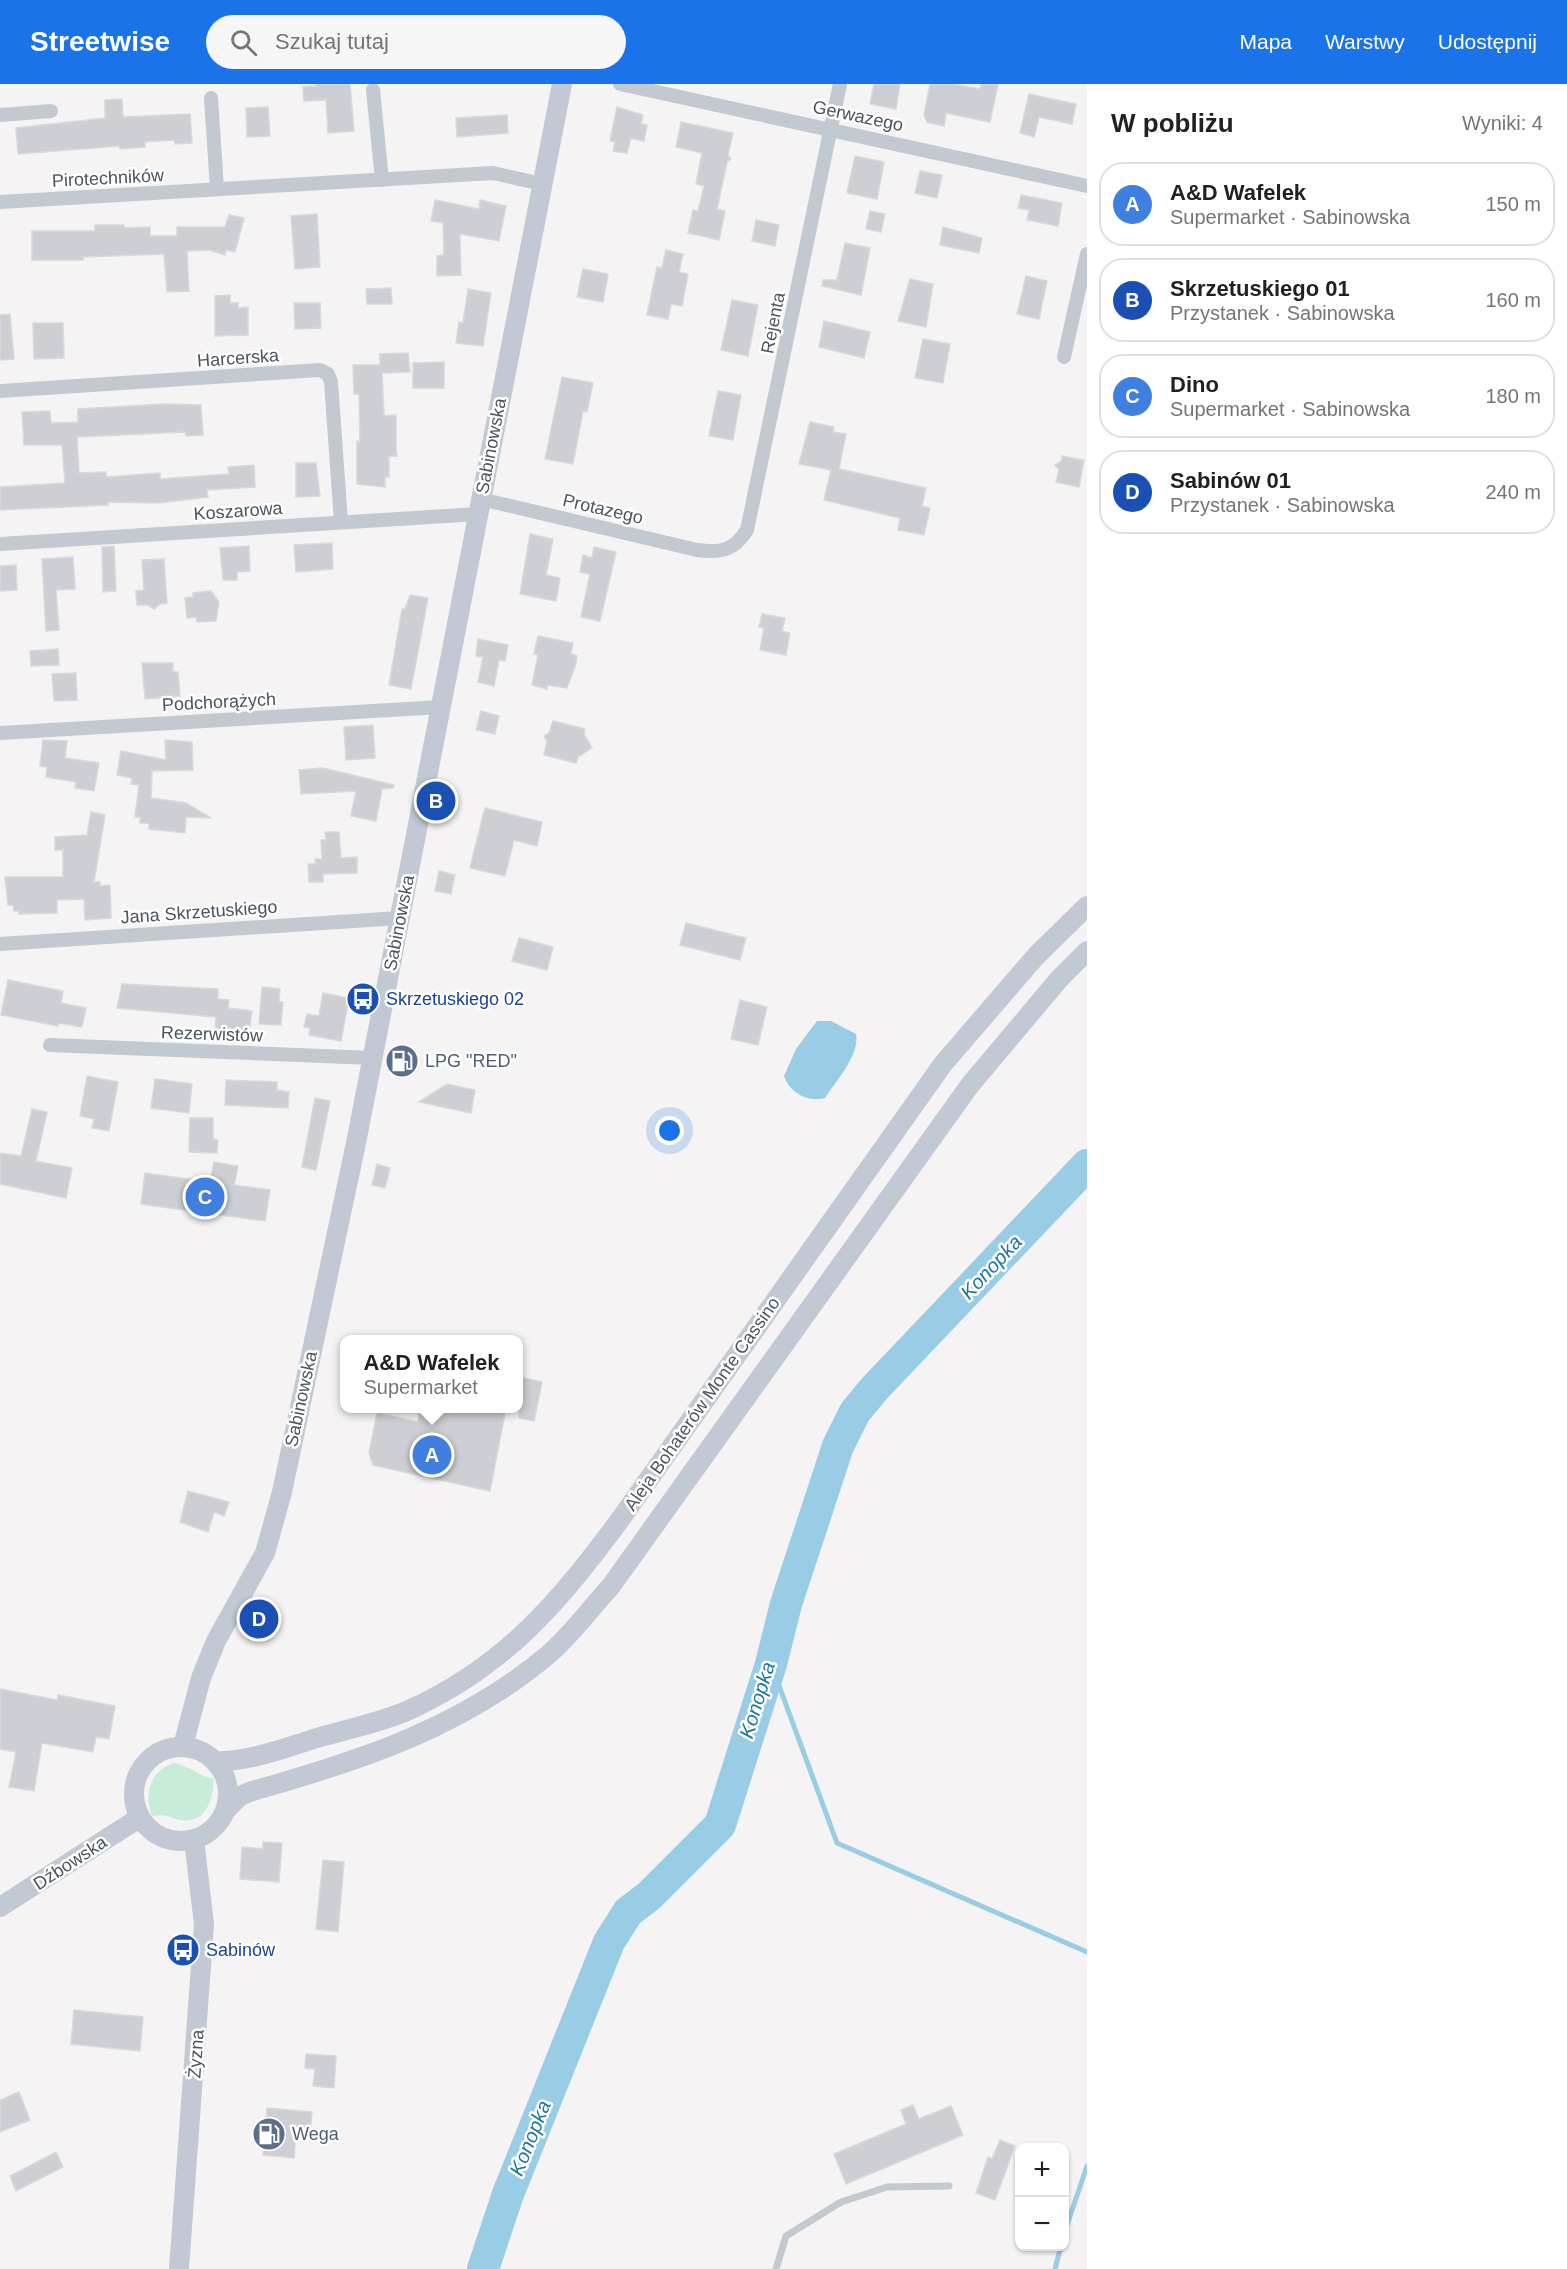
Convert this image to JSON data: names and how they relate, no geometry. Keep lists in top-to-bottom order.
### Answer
{
  "streets": {
    "main road": [
      "Sabinowska",
      "Aleja Bohaterów Monte Cassino",
      "Dźbowska",
      "Żyzna"
    ],
    "street": [
      "Gerwazego",
      "Pirotechników",
      "Rejenta",
      "Harcerska",
      "Protazego",
      "Koszarowa",
      "Podchorążych",
      "Jana Skrzetuskiego",
      "Rezerwistów"
    ]
  },
  "crossings": [
    ["Gerwazego", "Rejenta"],
    ["Pirotechników", "Sabinowska"],
    ["Rejenta", "Protazego"],
    ["Harcerska", "Koszarowa"],
    ["Sabinowska", "Protazego"],
    ["Sabinowska", "Koszarowa"],
    ["Sabinowska", "Podchorążych"],
    ["Sabinowska", "Jana Skrzetuskiego"],
    ["Sabinowska", "Rezerwistów"],
    ["Sabinowska", "Aleja Bohaterów Monte Cassino"],
    ["Sabinowska", "Dźbowska"],
    ["Sabinowska", "Żyzna"],
    ["Protazego", "Koszarowa"],
    ["Aleja Bohaterów Monte Cassino", "Dźbowska"],
    ["Aleja Bohaterów Monte Cassino", "Żyzna"],
    ["Dźbowska", "Żyzna"]
  ],
  "water": ["Konopka"],
  "places": {
    "bus stop": ["Skrzetuskiego 02", "Sabinów"],
    "fuel station": ["LPG \"RED\"", "Wega"]
  },
  "page": {
    "header": "Streetwise",
    "search": "Szukaj tutaj",
    "nav": ["Mapa", "Warstwy", "Udostępnij"],
    "heading": ["W pobliżu", "Wyniki: 4"],
    "list": [
      {
        "mark": "A",
        "name": "A&D Wafelek",
        "note": "Supermarket · Sabinowska",
        "value": "150 m"
      },
      {
        "mark": "B",
        "name": "Skrzetuskiego 01",
        "note": "Przystanek · Sabinowska",
        "value": "160 m"
      },
      {
        "mark": "C",
        "name": "Dino",
        "note": "Supermarket · Sabinowska",
        "value": "180 m"
      },
      {
        "mark": "D",
        "name": "Sabinów 01",
        "note": "Przystanek · Sabinowska",
        "value": "240 m"
      }
    ],
    "pins": [
      "B",
      "C",
      "A",
      "D"
    ],
    "popup": ["A&D Wafelek", "Supermarket"],
    "map_buttons": ["+", "−"]
  }
}
